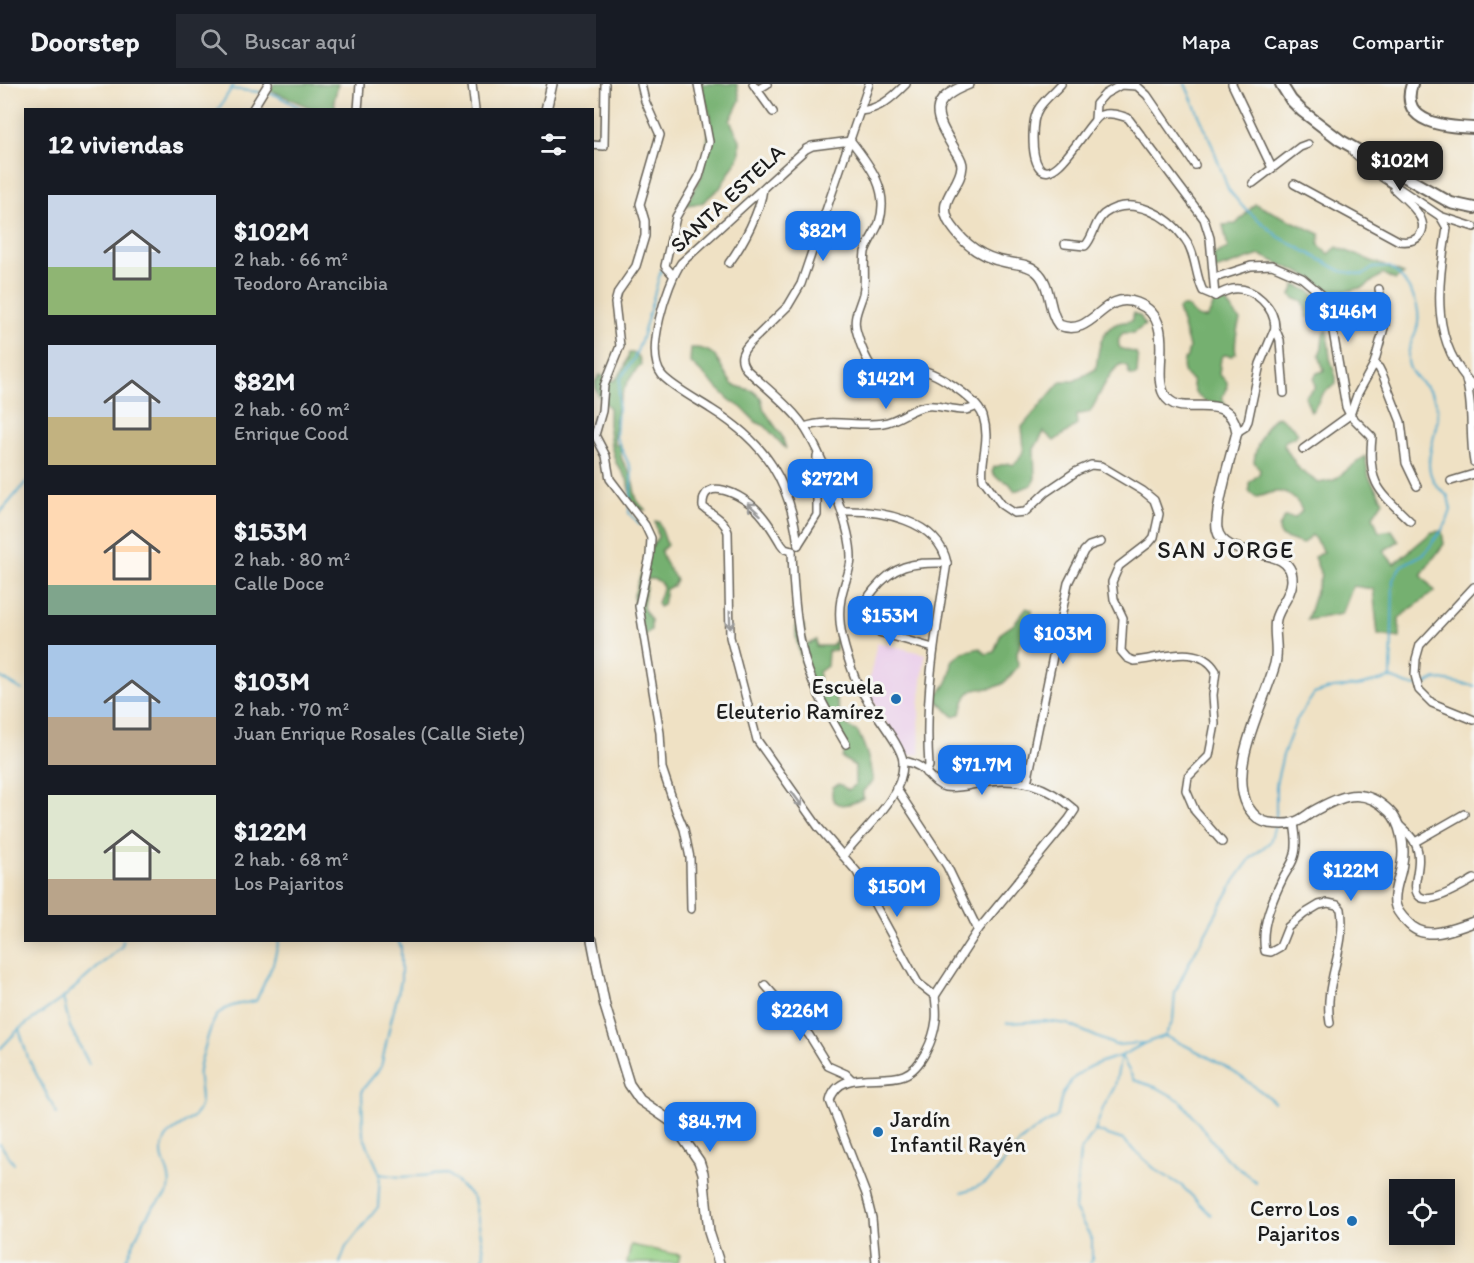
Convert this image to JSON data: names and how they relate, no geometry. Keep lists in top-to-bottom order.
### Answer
{
  "streets": {
    "street": ["SANTA ESTELA"]
  },
  "districts": ["SAN JORGE"],
  "places": ["Escuela Eleuterio Ramírez", "Jardín Infantil Rayén", "Cerro Los Pajaritos"],
  "page": {
    "header": "Doorstep",
    "search": "Buscar aquí",
    "nav": ["Mapa", "Capas", "Compartir"],
    "heading": "12 viviendas",
    "price": [
      "$102M",
      "$82M",
      "$146M",
      "$142M",
      "$272M",
      "$153M",
      "$103M",
      "$71.7M",
      "$122M",
      "$150M",
      "$226M",
      "$84.7M"
    ],
    "list": [
      {
        "name": "$102M",
        "note": "2 hab. · 66 m² · Teodoro Arancibia"
      },
      {
        "name": "$82M",
        "note": "2 hab. · 60 m² · Enrique Cood"
      },
      {
        "name": "$153M",
        "note": "2 hab. · 80 m² · Calle Doce"
      },
      {
        "name": "$103M",
        "note": "2 hab. · 70 m² · Juan Enrique Rosales (Calle Siete)"
      },
      {
        "name": "$122M",
        "note": "2 hab. · 68 m² · Los Pajaritos"
      }
    ]
  }
}
